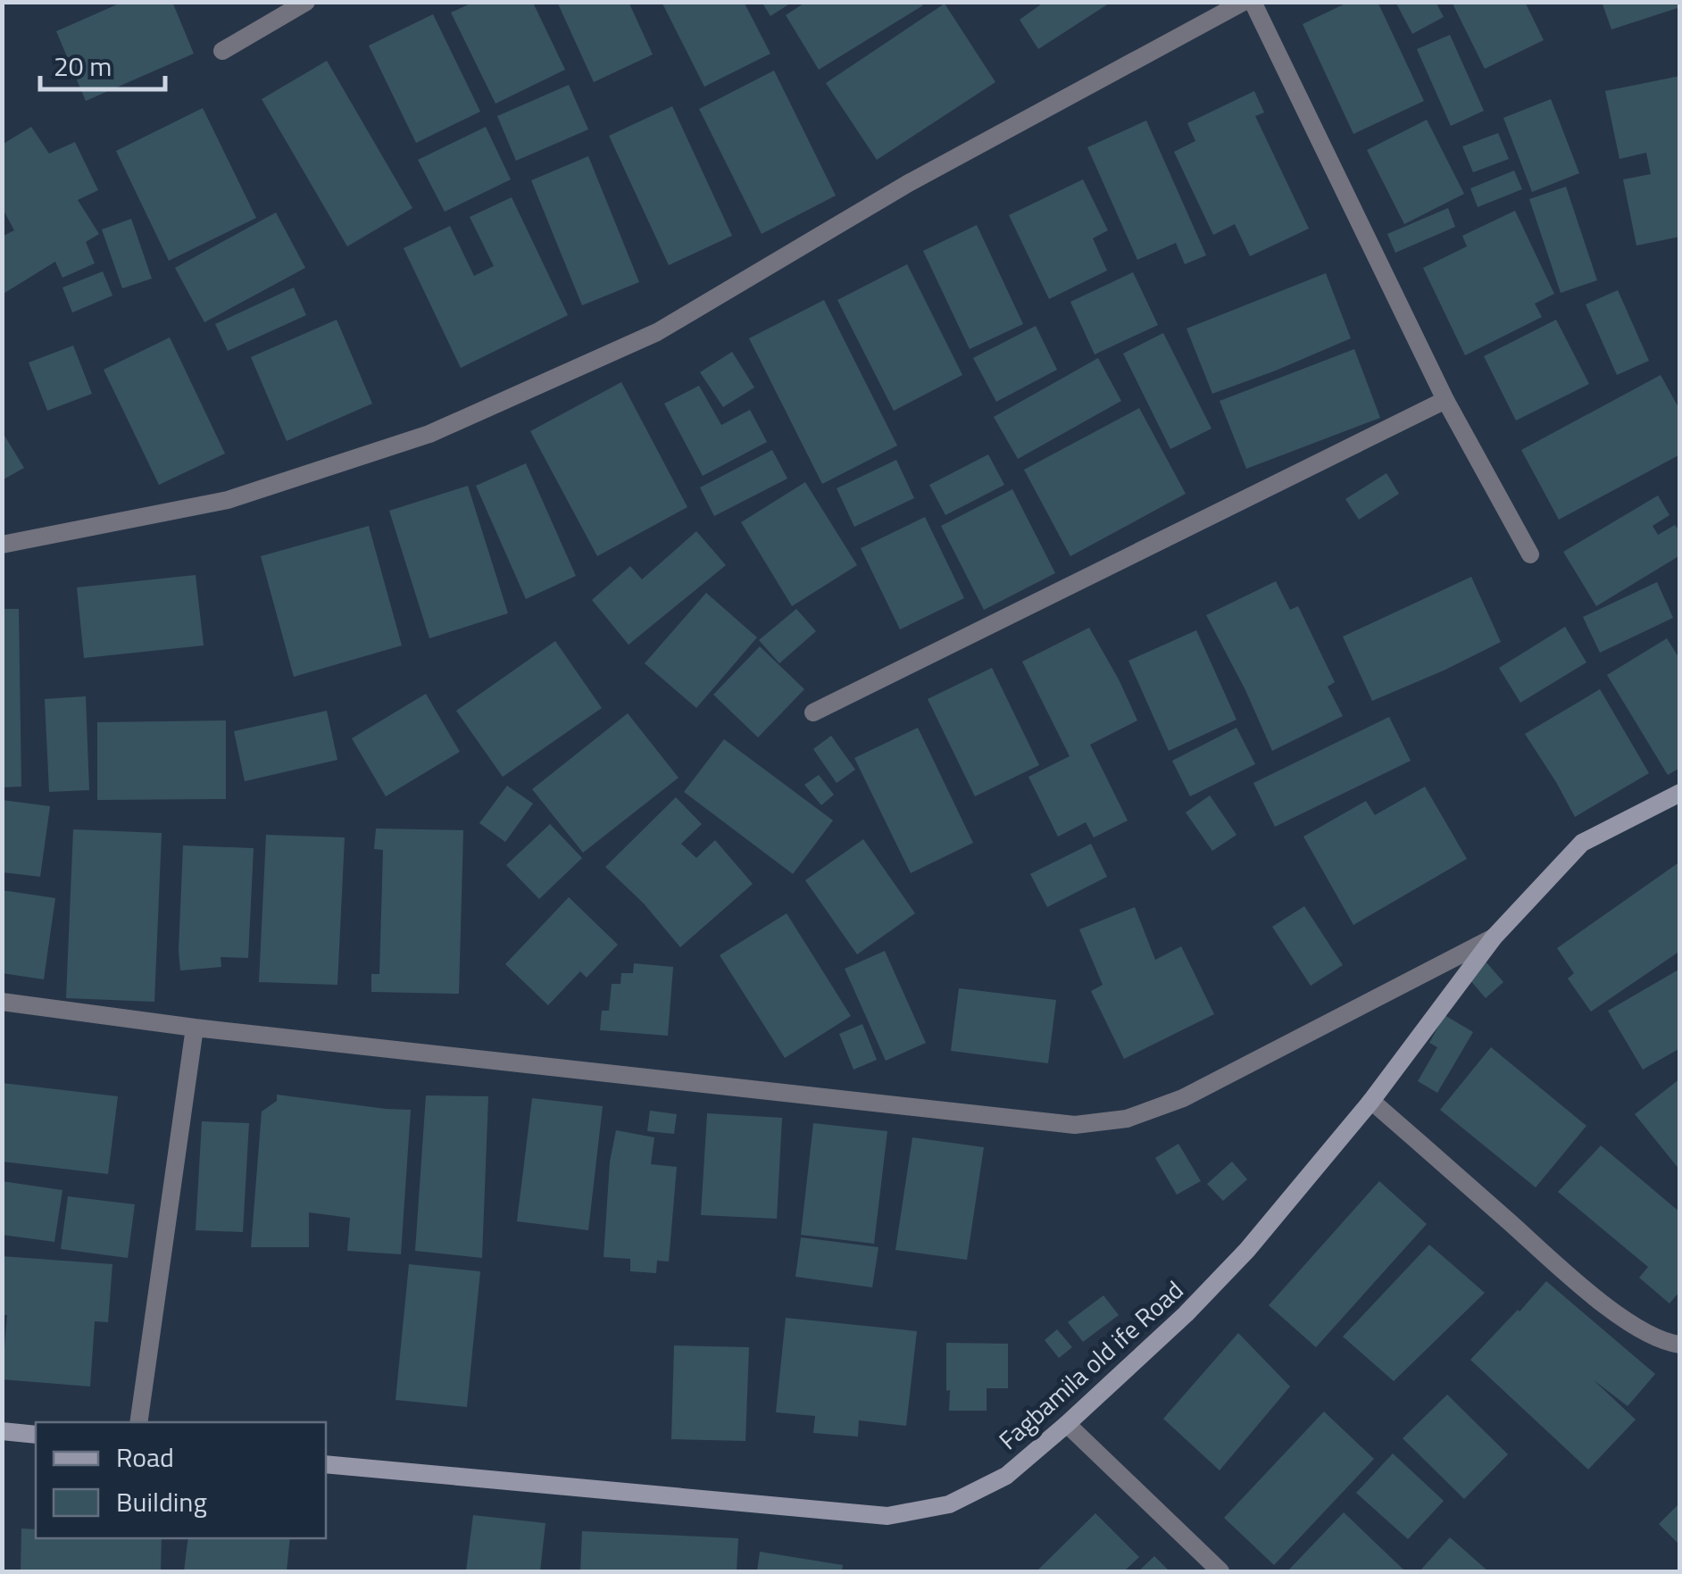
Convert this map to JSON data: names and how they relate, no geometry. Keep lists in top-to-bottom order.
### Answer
{
  "streets": {
    "street": ["Fagbamila old ife Road"]
  },
  "legend": ["Road", "Building"],
  "scale_bar": "20 m"
}
